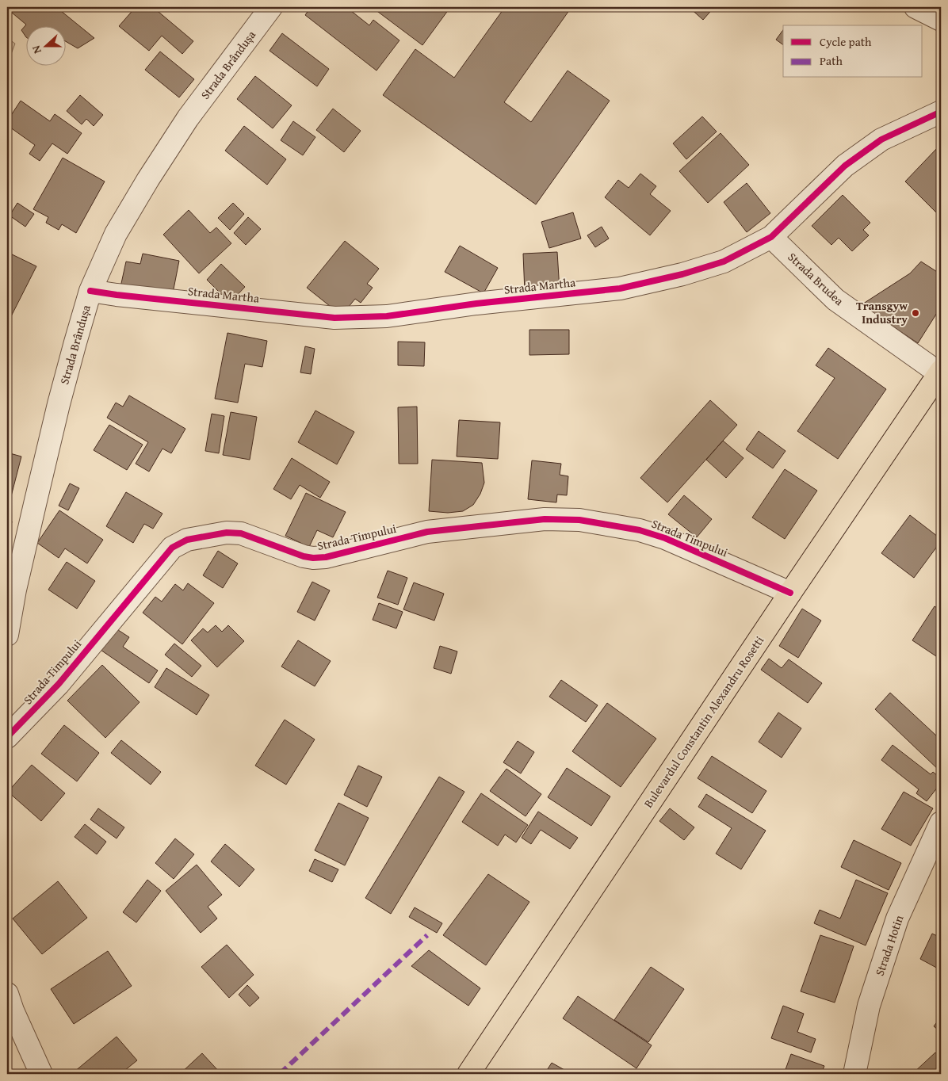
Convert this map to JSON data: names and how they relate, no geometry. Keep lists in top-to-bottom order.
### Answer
{
  "streets": {
    "main road": ["Bulevardul Constantin Alexandru Rosetti"],
    "street": [
      "Strada Brândușa",
      "Strada Brudea",
      "Strada Martha",
      "Strada Timpului",
      "Strada Hotin"
    ]
  },
  "crossings": [
    ["Strada Brândușa", "Strada Martha"],
    ["Strada Brudea", "Strada Martha"],
    ["Strada Brudea", "Bulevardul Constantin Alexandru Rosetti"],
    ["Strada Timpului", "Bulevardul Constantin Alexandru Rosetti"]
  ],
  "places": ["Transgyw Industry"],
  "legend": ["Cycle path", "Path"],
  "north": "left"
}
